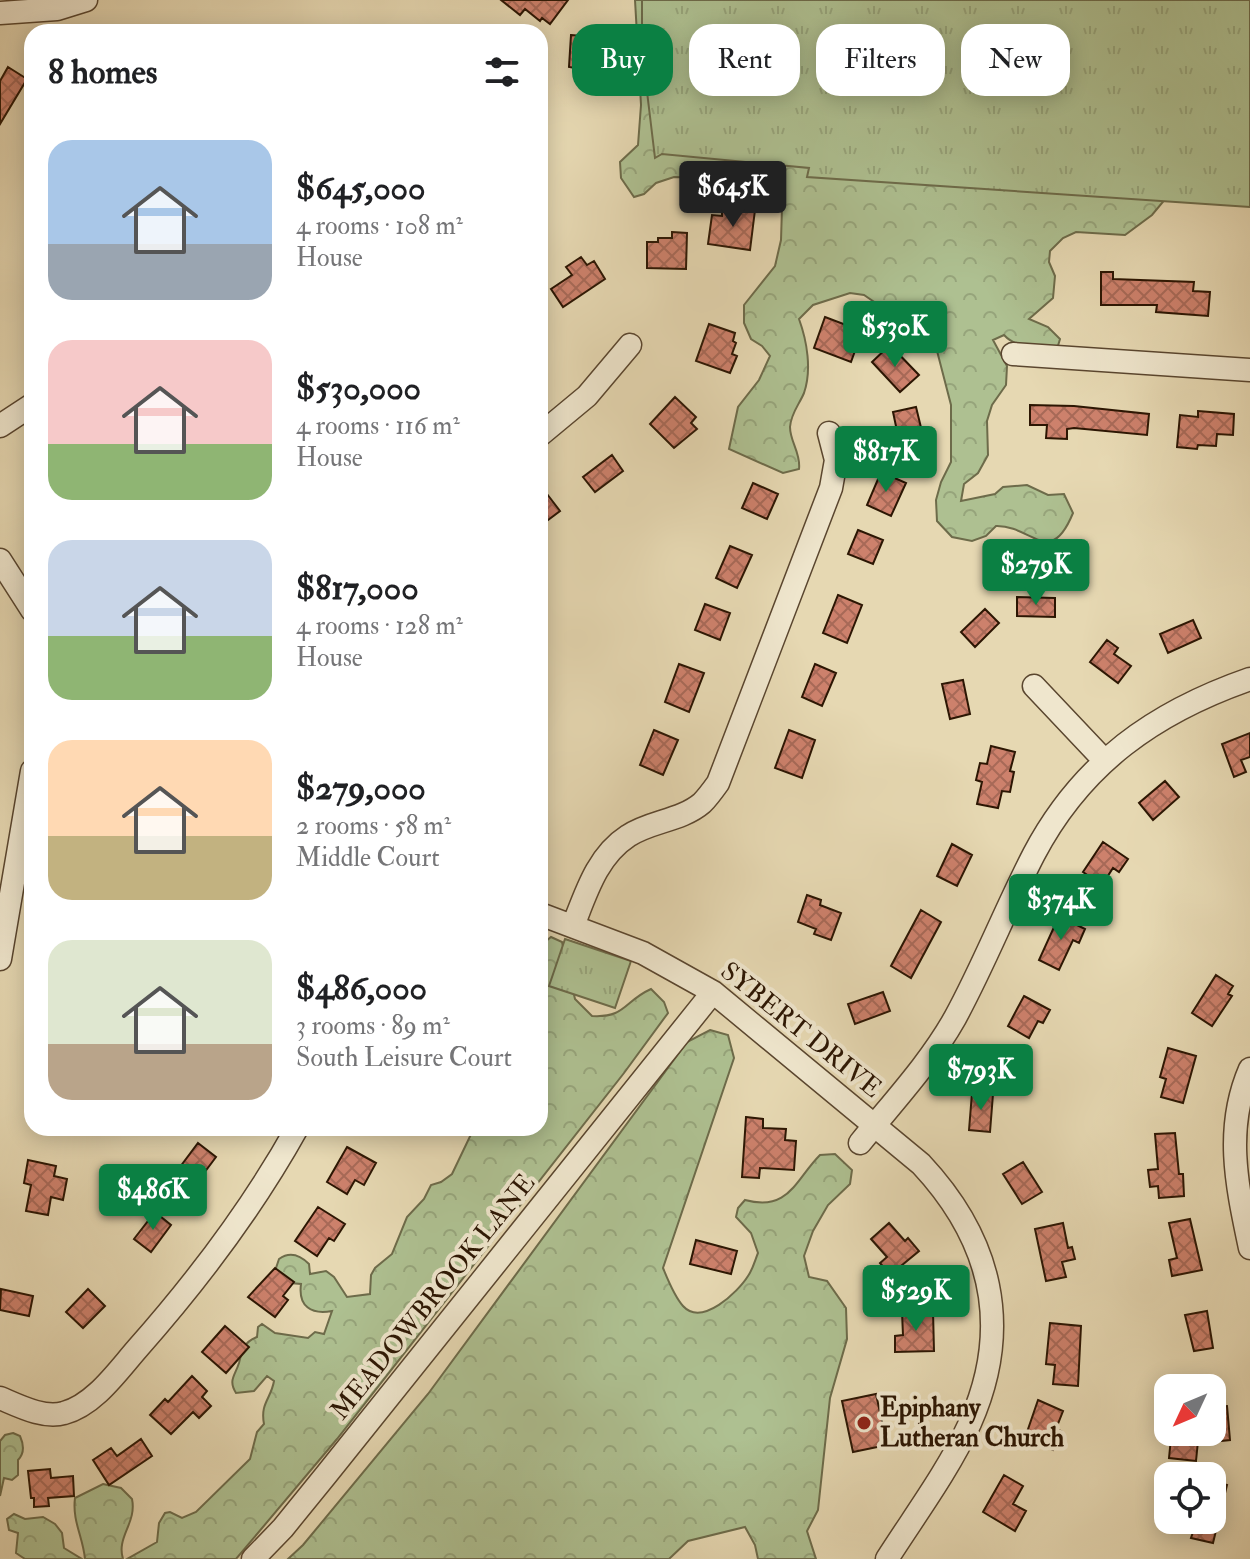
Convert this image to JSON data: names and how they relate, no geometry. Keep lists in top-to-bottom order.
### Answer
{
  "streets": {
    "street": ["SYBERT DRIVE", "MEADOWBROOK LANE"]
  },
  "crossings": [
    ["SYBERT DRIVE", "MEADOWBROOK LANE"]
  ],
  "places": ["Epiphany Lutheran Church"],
  "north": "bottom left",
  "page": {
    "chip": [
      "Buy",
      "Rent",
      "Filters",
      "New"
    ],
    "heading": "8 homes",
    "list": [
      {
        "name": "$645,000",
        "note": "4 rooms · 108 m² · House"
      },
      {
        "name": "$530,000",
        "note": "4 rooms · 116 m² · House"
      },
      {
        "name": "$817,000",
        "note": "4 rooms · 128 m² · House"
      },
      {
        "name": "$279,000",
        "note": "2 rooms · 58 m² · Middle Court"
      },
      {
        "name": "$486,000",
        "note": "3 rooms · 89 m² · South Leisure Court"
      }
    ],
    "price": [
      "$645K",
      "$530K",
      "$817K",
      "$279K",
      "$374K",
      "$793K",
      "$486K",
      "$529K"
    ]
  }
}
